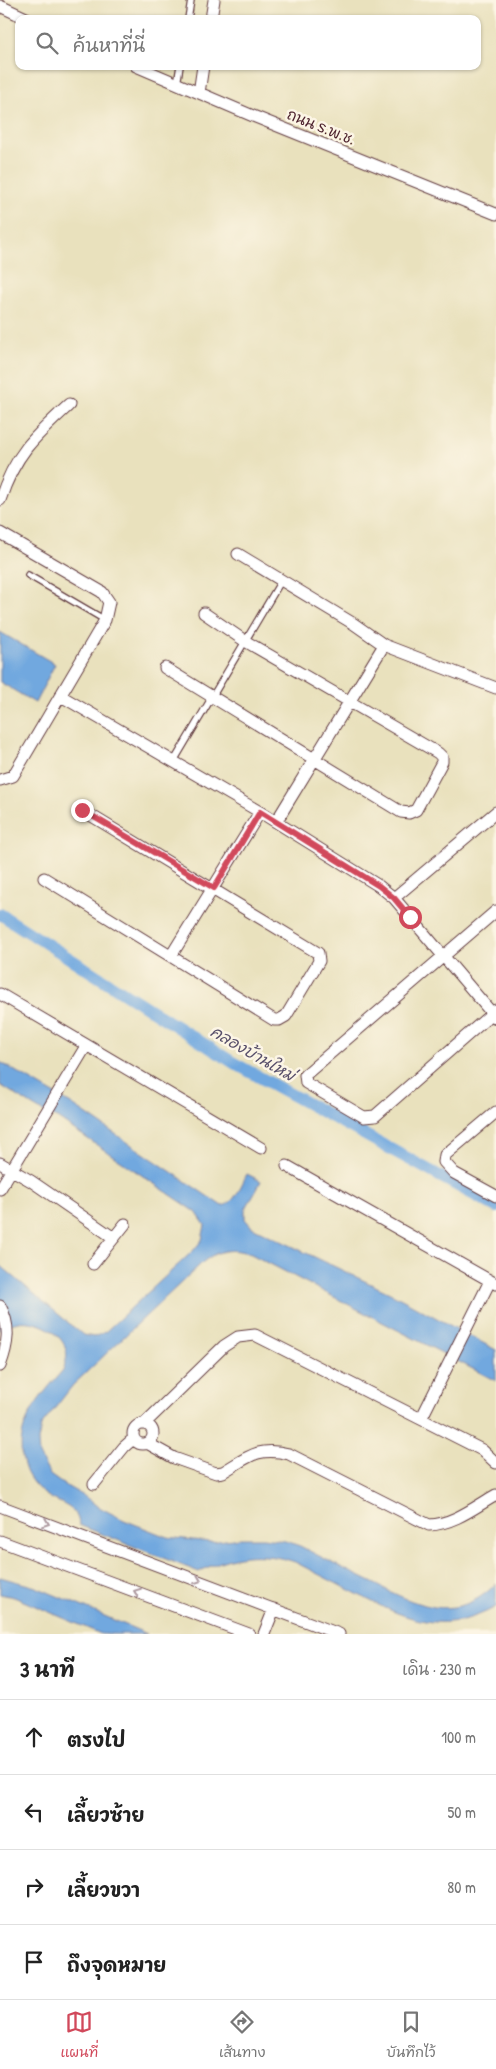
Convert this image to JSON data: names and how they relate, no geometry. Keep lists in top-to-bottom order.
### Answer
{
  "streets": {
    "street": ["ถนน ร.พ.ช."]
  },
  "water": ["คลองบ้านใหม่"],
  "page": {
    "search": "ค้นหาที่นี่",
    "heading": ["3 นาที", "เดิน · 230 m"],
    "list": [
      ["ตรงไป", "100 m"],
      ["เลี้ยวซ้าย", "50 m"],
      ["เลี้ยวขวา", "80 m"],
      "ถึงจุดหมาย"
    ],
    "nav": ["แผนที่", "เส้นทาง", "บันทึกไว้"]
  }
}
